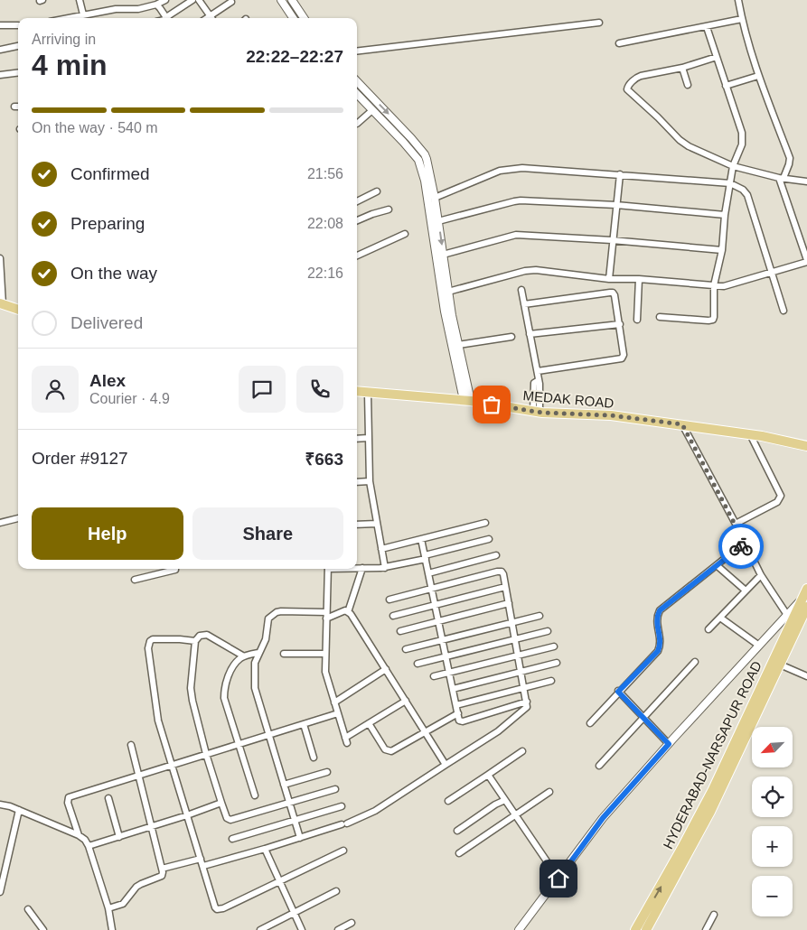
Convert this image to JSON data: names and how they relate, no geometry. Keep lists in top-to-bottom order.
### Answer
{
  "streets": {
    "main road": ["MEDAK ROAD", "HYDERABAD-NARSAPUR ROAD"]
  },
  "north": "bottom left",
  "page": {
    "heading": ["4 min", "Arriving in", "22:22–22:27"],
    "panel": [
      "Alex",
      "Courier · 4.9",
      "Order #9127",
      "₹663"
    ],
    "bar": "On the way · 540 m",
    "list": [
      ["Confirmed", "21:56"],
      ["Preparing", "22:08"],
      ["On the way", "22:16"],
      "Delivered"
    ],
    "buttons": ["Help", "Share"],
    "map_buttons": ["+", "−"]
  }
}
